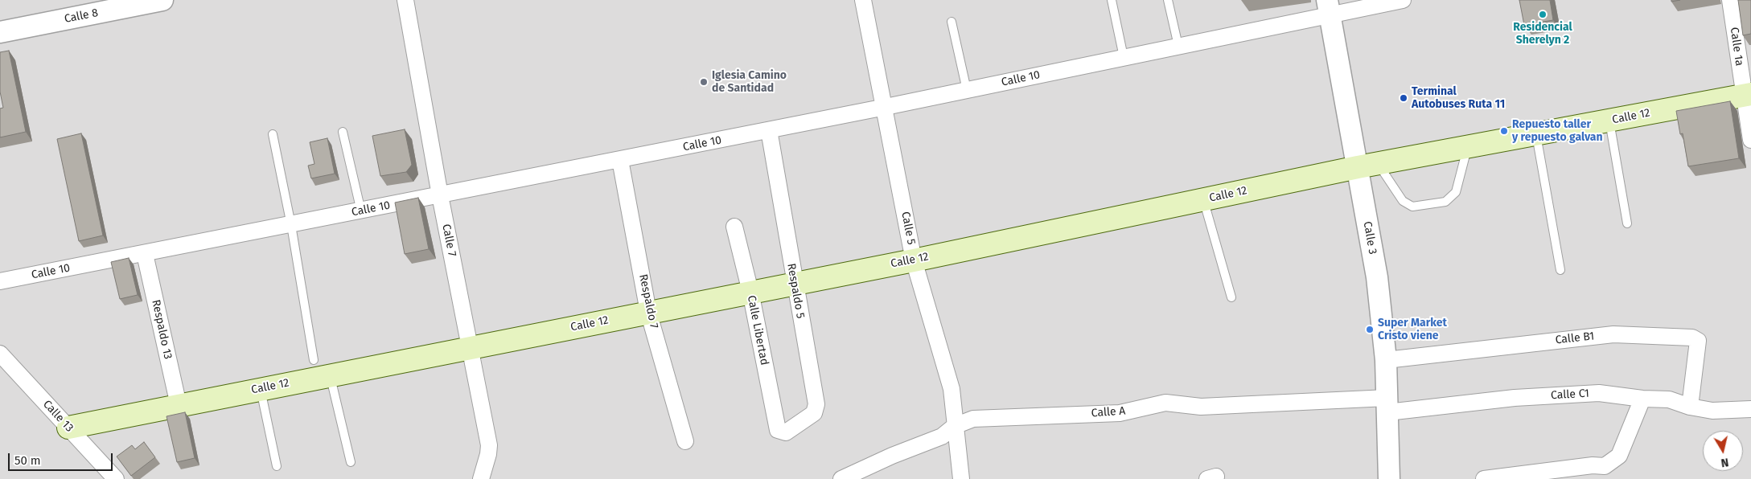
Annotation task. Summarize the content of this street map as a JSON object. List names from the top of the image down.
{
  "streets": {
    "main road": ["Calle 12"],
    "street": [
      "Calle 8",
      "Calle 1a",
      "Calle 10",
      "Calle 5",
      "Calle 3",
      "Calle 7",
      "Respaldo 5",
      "Respaldo 7",
      "Respaldo 13",
      "Calle Libertad",
      "Calle B1",
      "Calle C1",
      "Calle A",
      "Calle 13"
    ]
  },
  "crossings": [
    ["Calle 1a", "Calle 12"],
    ["Calle 10", "Calle 5"],
    ["Calle 10", "Calle 3"],
    ["Calle 10", "Calle 7"],
    ["Calle 10", "Respaldo 5"],
    ["Calle 10", "Respaldo 7"],
    ["Calle 10", "Respaldo 13"],
    ["Calle 12", "Calle 5"],
    ["Calle 12", "Calle 3"],
    ["Calle 12", "Calle 7"],
    ["Calle 12", "Respaldo 5"],
    ["Calle 12", "Respaldo 7"],
    ["Calle 12", "Respaldo 13"],
    ["Calle 12", "Calle Libertad"],
    ["Calle 12", "Calle 13"],
    ["Calle 5", "Calle A"],
    ["Calle 3", "Calle B1"],
    ["Calle 3", "Calle C1"],
    ["Calle 3", "Calle A"],
    ["Respaldo 5", "Calle Libertad"],
    ["Calle B1", "Calle C1"],
    ["Calle C1", "Calle A"]
  ],
  "places": [
    "Residencial Sherelyn 2",
    "Iglesia Camino de Santidad",
    "Terminal Autobuses Ruta 11",
    "Repuesto taller y repuesto galvan",
    "Super Market Cristo viene"
  ],
  "scale_bar": "50 m",
  "north": "bottom"
}
